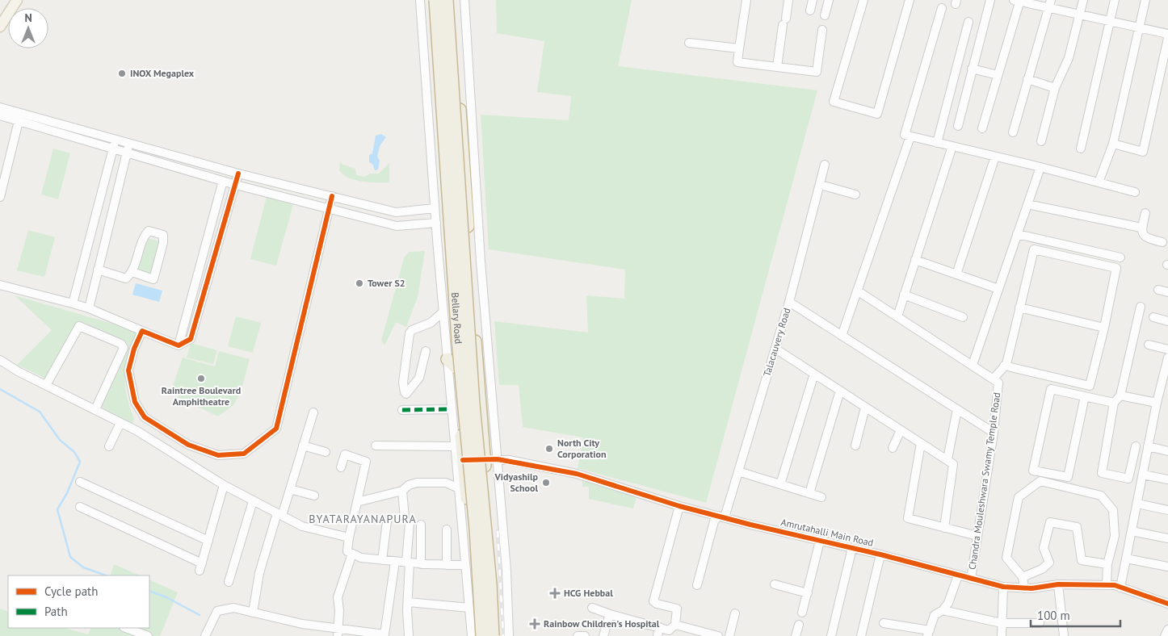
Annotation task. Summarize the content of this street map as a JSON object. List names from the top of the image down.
{
  "streets": {
    "highway": ["Bellary Road"],
    "street": ["Talacauvery Road", "Chandra Mouleshwara Swamy Temple Road", "Amrutahalli Main Road"]
  },
  "crossings": [
    ["Bellary Road", "Amrutahalli Main Road"],
    ["Talacauvery Road", "Amrutahalli Main Road"],
    ["Chandra Mouleshwara Swamy Temple Road", "Amrutahalli Main Road"]
  ],
  "districts": ["BYATARAYANAPURA"],
  "places": {
    "other": [
      "INOX Megaplex",
      "Tower S2",
      "Raintree Boulevard Amphitheatre",
      "North City Corporation",
      "Vidyashilp School"
    ],
    "health": ["HCG Hebbal", "Rainbow Children's Hospital"]
  },
  "legend": ["Cycle path", "Path"],
  "scale_bar": "100 m",
  "north": "top"
}
